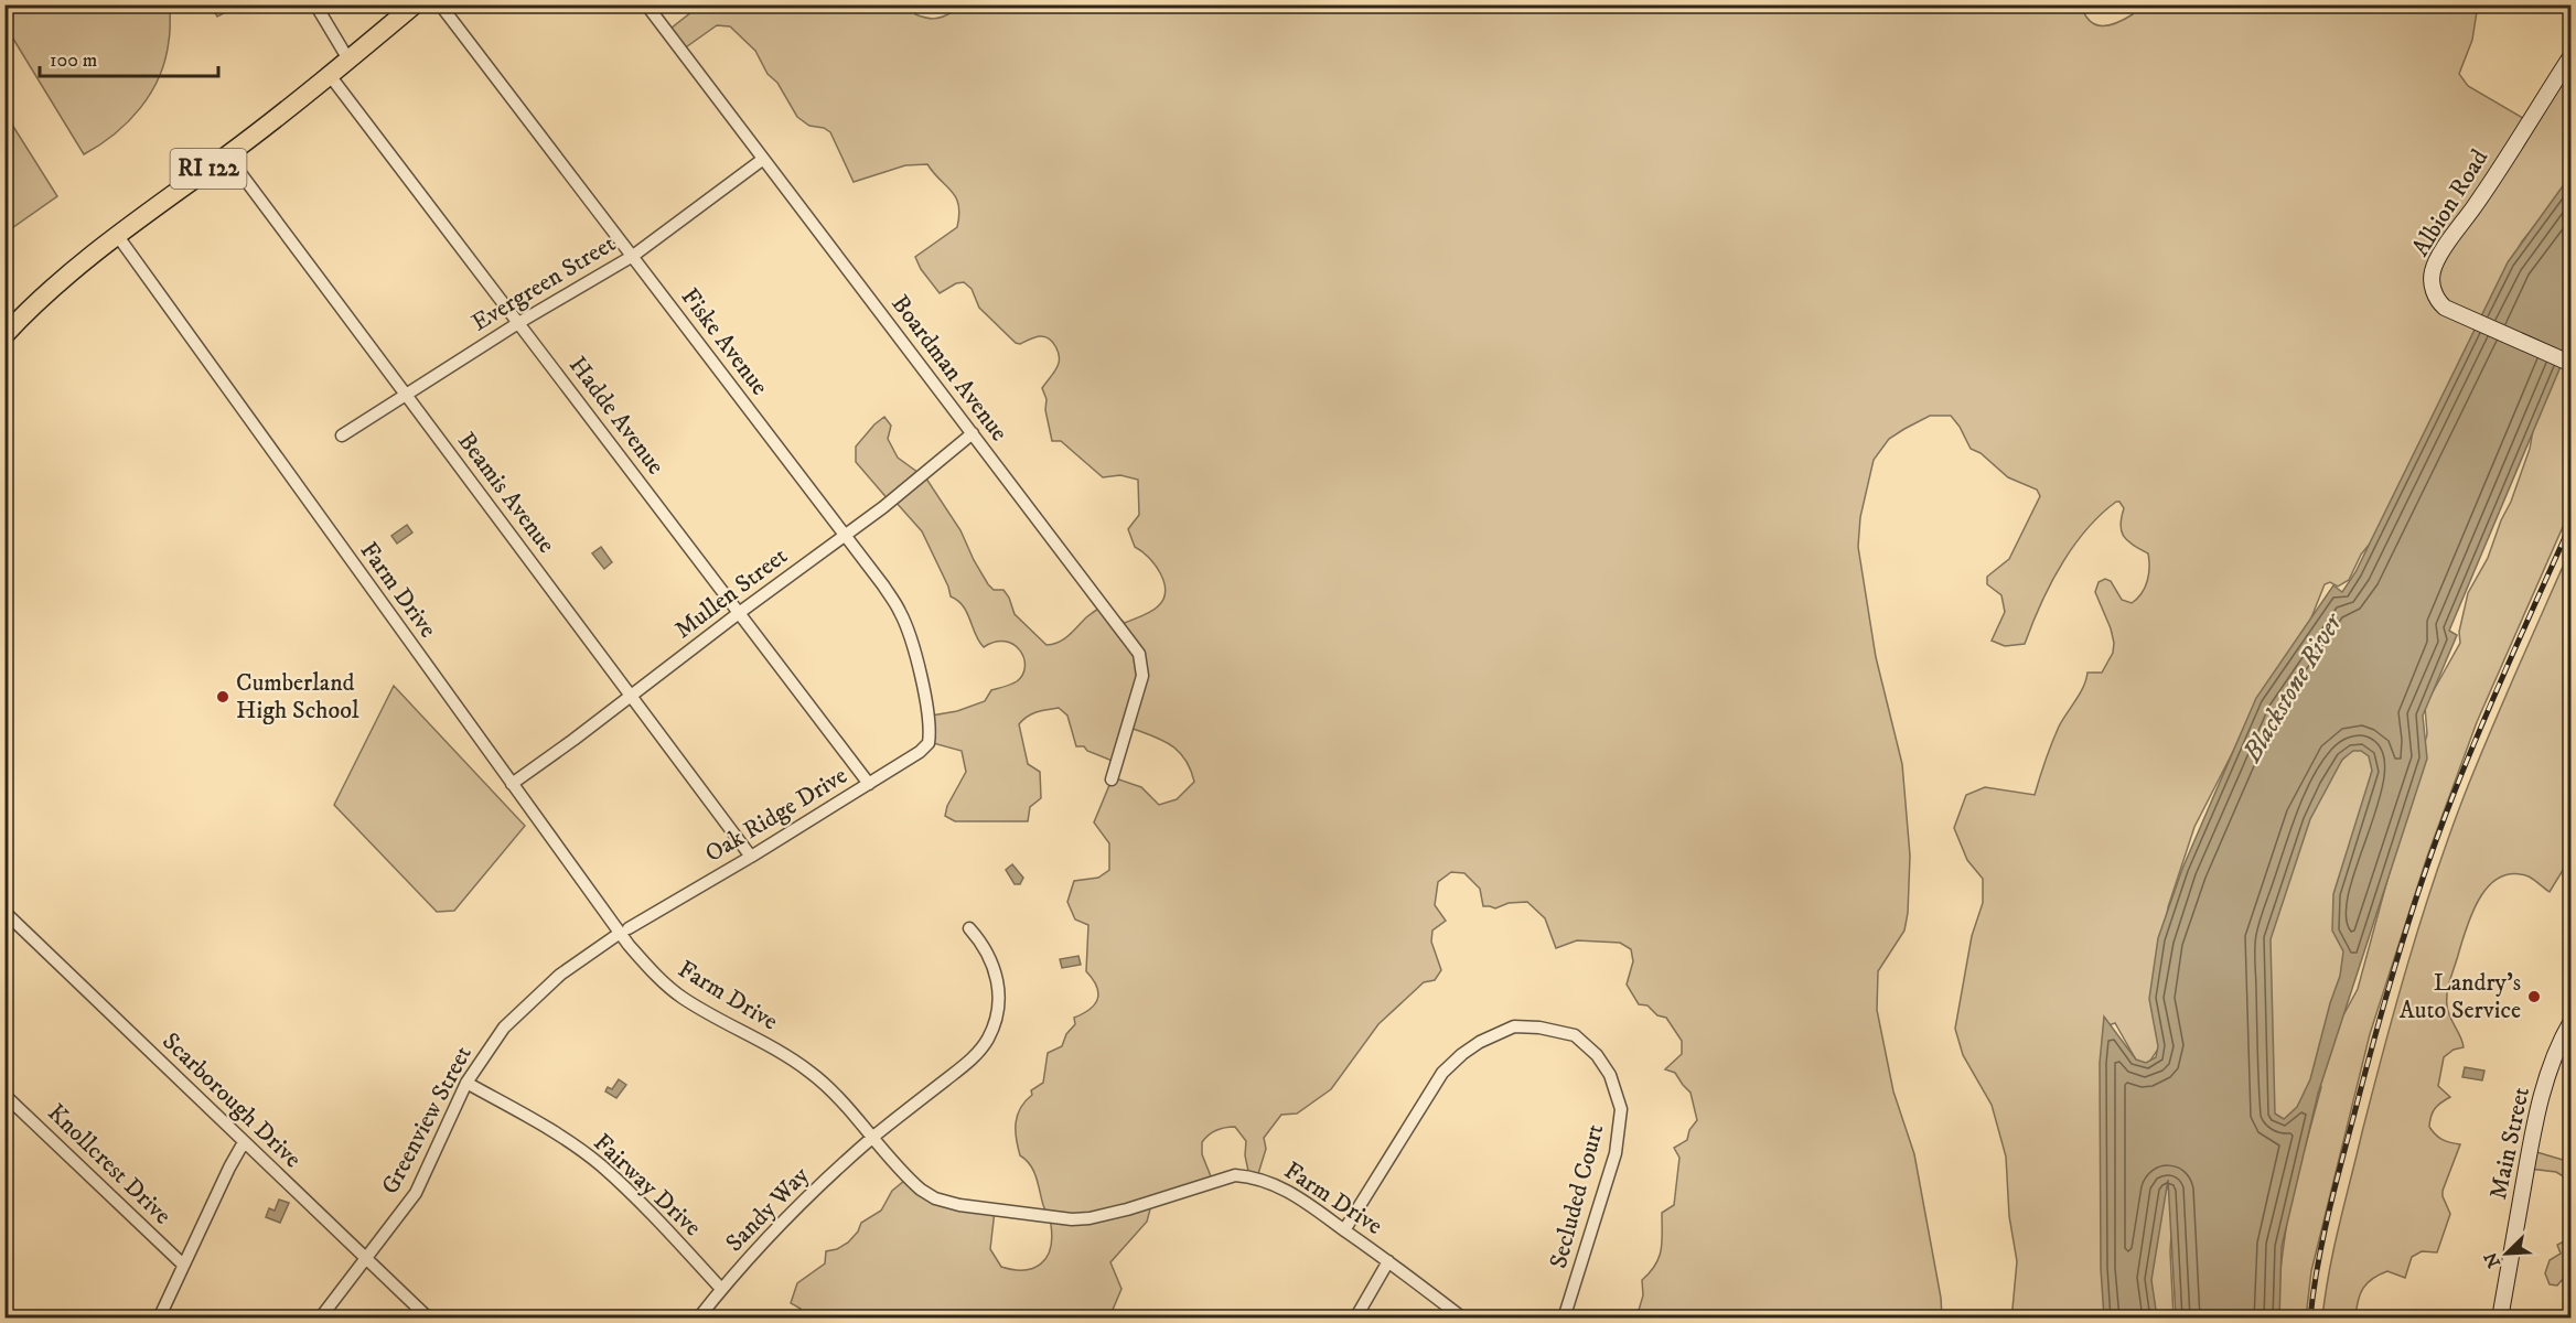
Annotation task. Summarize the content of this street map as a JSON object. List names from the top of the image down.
{
  "streets": {
    "main road": ["RI 122"],
    "street": [
      "Albion Road",
      "Evergreen Street",
      "Fiske Avenue",
      "Boardman Avenue",
      "Hadde Avenue",
      "Beamis Avenue",
      "Farm Drive",
      "Mullen Street",
      "Oak Ridge Drive",
      "Scarborough Drive",
      "Greenview Street",
      "Main Street",
      "Knollcrest Drive",
      "Fairway Drive",
      "Secluded Court",
      "Sandy Way"
    ]
  },
  "crossings": [
    ["RI 122", "Hadde Avenue"],
    ["RI 122", "Beamis Avenue"],
    ["RI 122", "Farm Drive"],
    ["Evergreen Street", "Fiske Avenue"],
    ["Evergreen Street", "Boardman Avenue"],
    ["Evergreen Street", "Hadde Avenue"],
    ["Evergreen Street", "Beamis Avenue"],
    ["Fiske Avenue", "Mullen Street"],
    ["Fiske Avenue", "Oak Ridge Drive"],
    ["Boardman Avenue", "Mullen Street"],
    ["Hadde Avenue", "Mullen Street"],
    ["Hadde Avenue", "Oak Ridge Drive"],
    ["Beamis Avenue", "Mullen Street"],
    ["Beamis Avenue", "Oak Ridge Drive"],
    ["Farm Drive", "Mullen Street"],
    ["Farm Drive", "Oak Ridge Drive"],
    ["Farm Drive", "Greenview Street"],
    ["Farm Drive", "Secluded Court"],
    ["Farm Drive", "Sandy Way"],
    ["Oak Ridge Drive", "Greenview Street"],
    ["Scarborough Drive", "Greenview Street"],
    ["Greenview Street", "Fairway Drive"],
    ["Fairway Drive", "Sandy Way"]
  ],
  "water": ["Blackstone River"],
  "places": ["Cumberland High School", "Landry's Auto Service"],
  "scale_bar": "100 m",
  "north": "bottom left"
}
